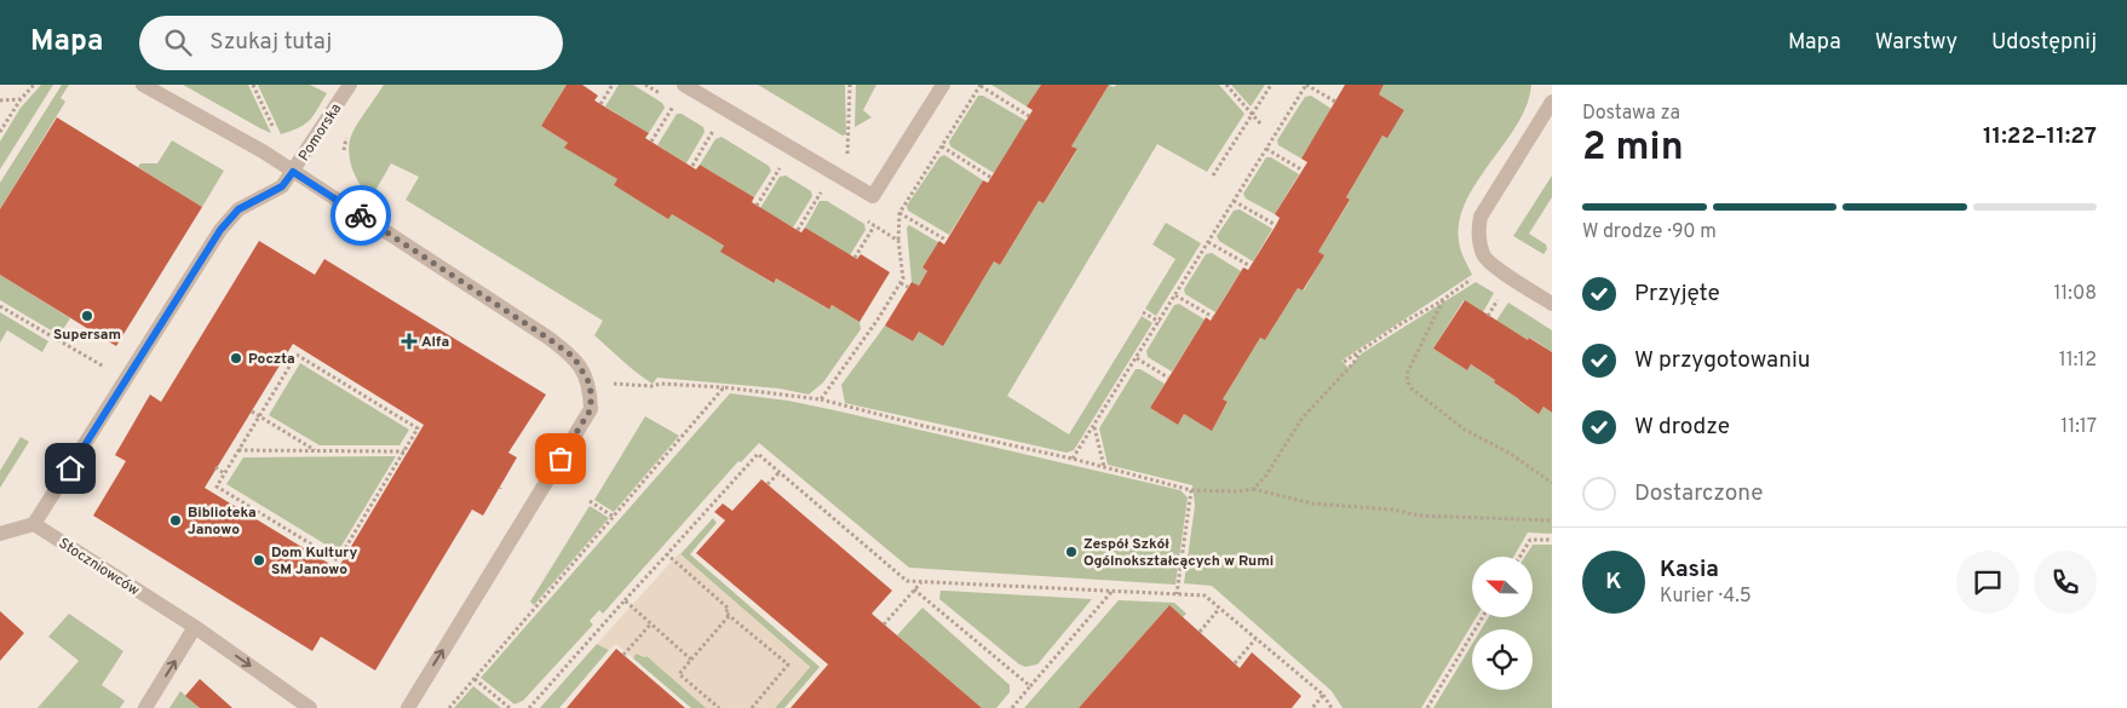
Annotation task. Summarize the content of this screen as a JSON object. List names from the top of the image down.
{
  "streets": {
    "street": ["Pomorska", "Stoczniowców"]
  },
  "crossings": [
    ["Pomorska", "Stoczniowców"]
  ],
  "one_way": ["Stoczniowców"],
  "places": {
    "other": [
      "Supersam",
      "Poczta",
      "Biblioteka Janowo",
      "Zespół Szkół Ogólnokształcących w Rumi",
      "Dom Kultury SM Janowo"
    ],
    "health": ["Alfa"]
  },
  "north": "left",
  "page": {
    "header": "Mapa",
    "search": "Szukaj tutaj",
    "nav": ["Mapa", "Warstwy", "Udostępnij"],
    "heading": ["2 min", "Dostawa za", "11:22–11:27"],
    "panel": ["Kasia", "Kurier · 4.5"],
    "bar": "W drodze · 90 m",
    "list": [
      ["Przyjęte", "11:08"],
      ["W przygotowaniu", "11:12"],
      ["W drodze", "11:17"],
      "Dostarczone"
    ],
    "round": "K"
  }
}
